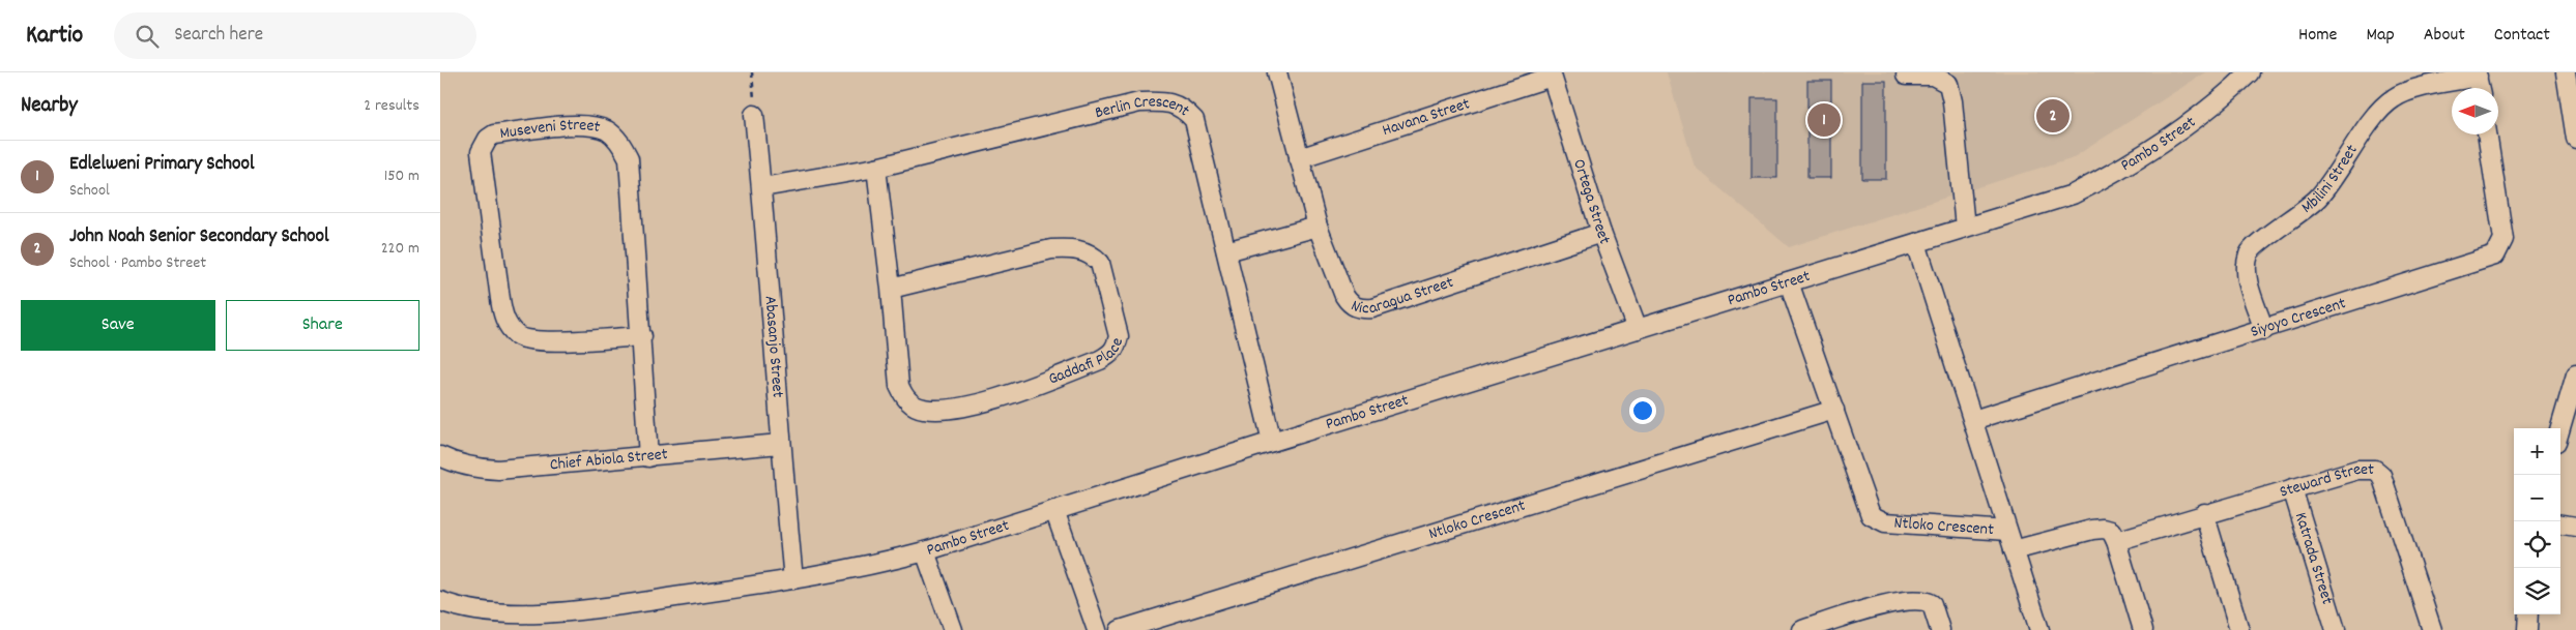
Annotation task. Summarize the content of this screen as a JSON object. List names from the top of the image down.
{
  "streets": {
    "street": [
      "Berlin Crescent",
      "Havana Street",
      "Museveni Street",
      "Pambo Street",
      "Mbilini Street",
      "Ortega Street",
      "Nicaragua Street",
      "Siyoyo Crescent",
      "Abasanjo Street",
      "Gaddafi Place",
      "Chief Abiola Street",
      "Steward Street",
      "Ntloko Crescent",
      "Katrada Street"
    ]
  },
  "crossings": [
    ["Berlin Crescent", "Pambo Street"],
    ["Berlin Crescent", "Abasanjo Street"],
    ["Berlin Crescent", "Gaddafi Place"],
    ["Havana Street", "Ortega Street"],
    ["Havana Street", "Nicaragua Street"],
    ["Museveni Street", "Chief Abiola Street"],
    ["Pambo Street", "Ortega Street"],
    ["Pambo Street", "Abasanjo Street"],
    ["Pambo Street", "Ntloko Crescent"],
    ["Mbilini Street", "Siyoyo Crescent"],
    ["Ortega Street", "Nicaragua Street"],
    ["Abasanjo Street", "Chief Abiola Street"],
    ["Steward Street", "Katrada Street"]
  ],
  "north": "left",
  "page": {
    "header": "Kartio",
    "search": "Search here",
    "nav": [
      "Home",
      "Map",
      "About",
      "Contact"
    ],
    "heading": ["Nearby", "2 results"],
    "pins": ["2", "1"],
    "list": [
      {
        "mark": "1",
        "name": "Edlelweni Primary School",
        "note": "School",
        "value": "150 m"
      },
      {
        "mark": "2",
        "name": "John Noah Senior Secondary School",
        "note": "School · Pambo Street",
        "value": "220 m"
      }
    ],
    "buttons": ["Save", "Share"],
    "map_buttons": ["+", "−"]
  }
}
